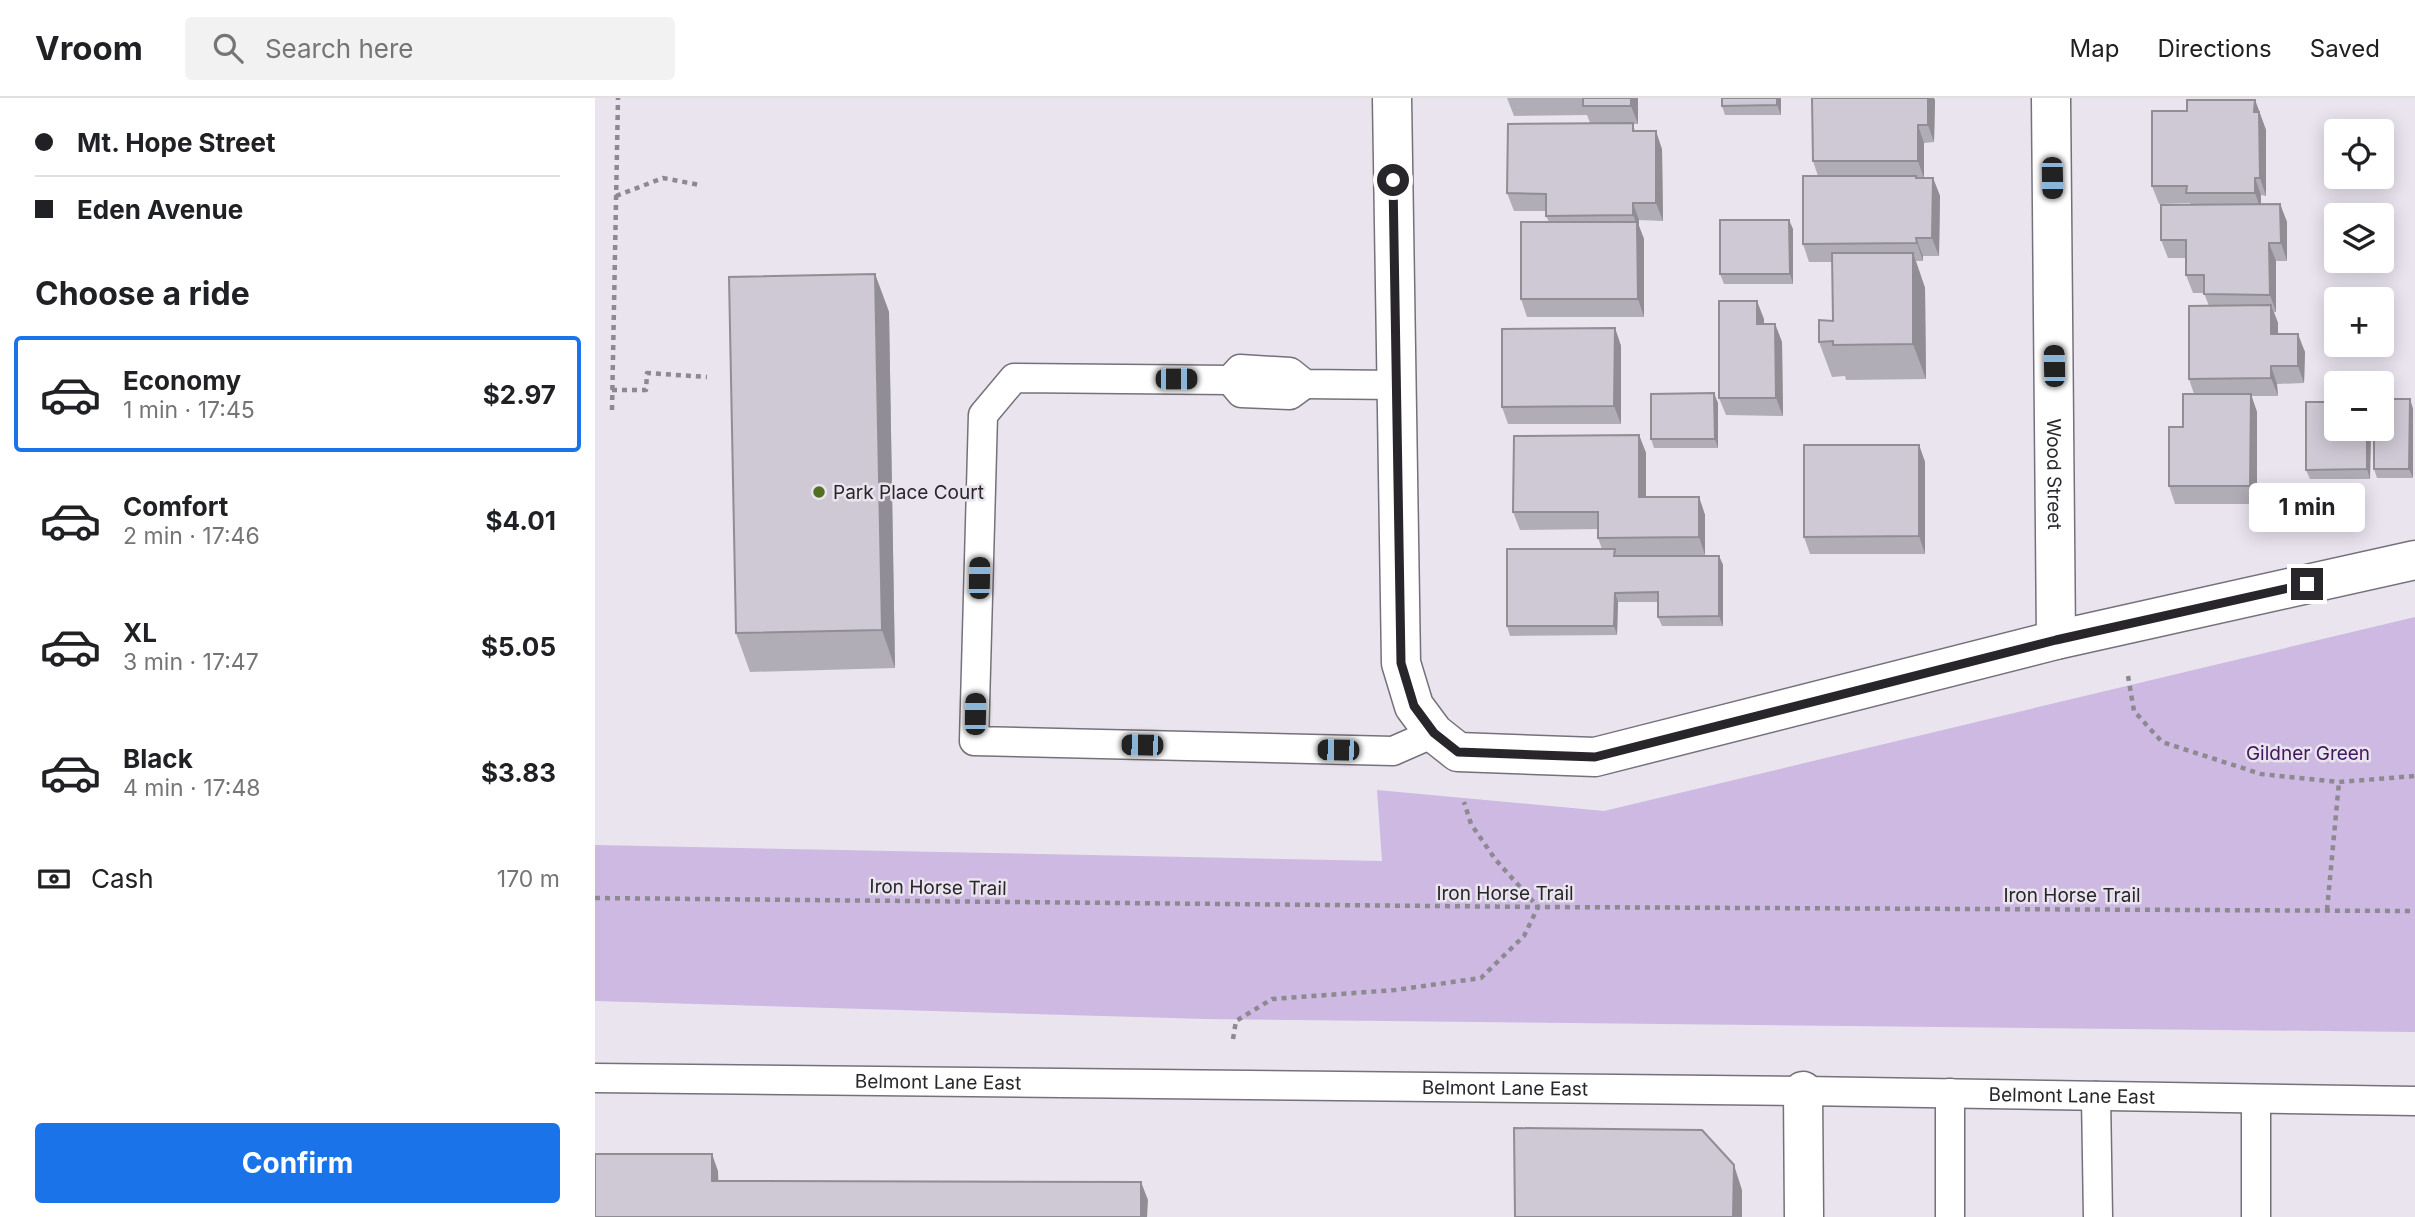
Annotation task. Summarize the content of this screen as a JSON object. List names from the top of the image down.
{
  "streets": {
    "street": ["Wood Street"],
    "lane": ["Belmont Lane East"],
    "path": ["Iron Horse Trail"]
  },
  "parks": ["Gildner Green"],
  "places": ["Park Place Court"],
  "page": {
    "header": "Vroom",
    "search": "Search here",
    "nav": ["Map", "Directions", "Saved"],
    "banner": ["Mt. Hope Street", "Eden Avenue"],
    "map_buttons": ["+", "−"],
    "heading": "Choose a ride",
    "list": [
      {
        "name": "Economy",
        "note": "1 min · 17:45",
        "value": "$2.97"
      },
      {
        "name": "Comfort",
        "note": "2 min · 17:46",
        "value": "$4.01"
      },
      {
        "name": "XL",
        "note": "3 min · 17:47",
        "value": "$5.05"
      },
      {
        "name": "Black",
        "note": "4 min · 17:48",
        "value": "$3.83"
      }
    ],
    "bubble": "1 min",
    "pay": ["Cash", "170 m"],
    "buttons": "Confirm"
  }
}
